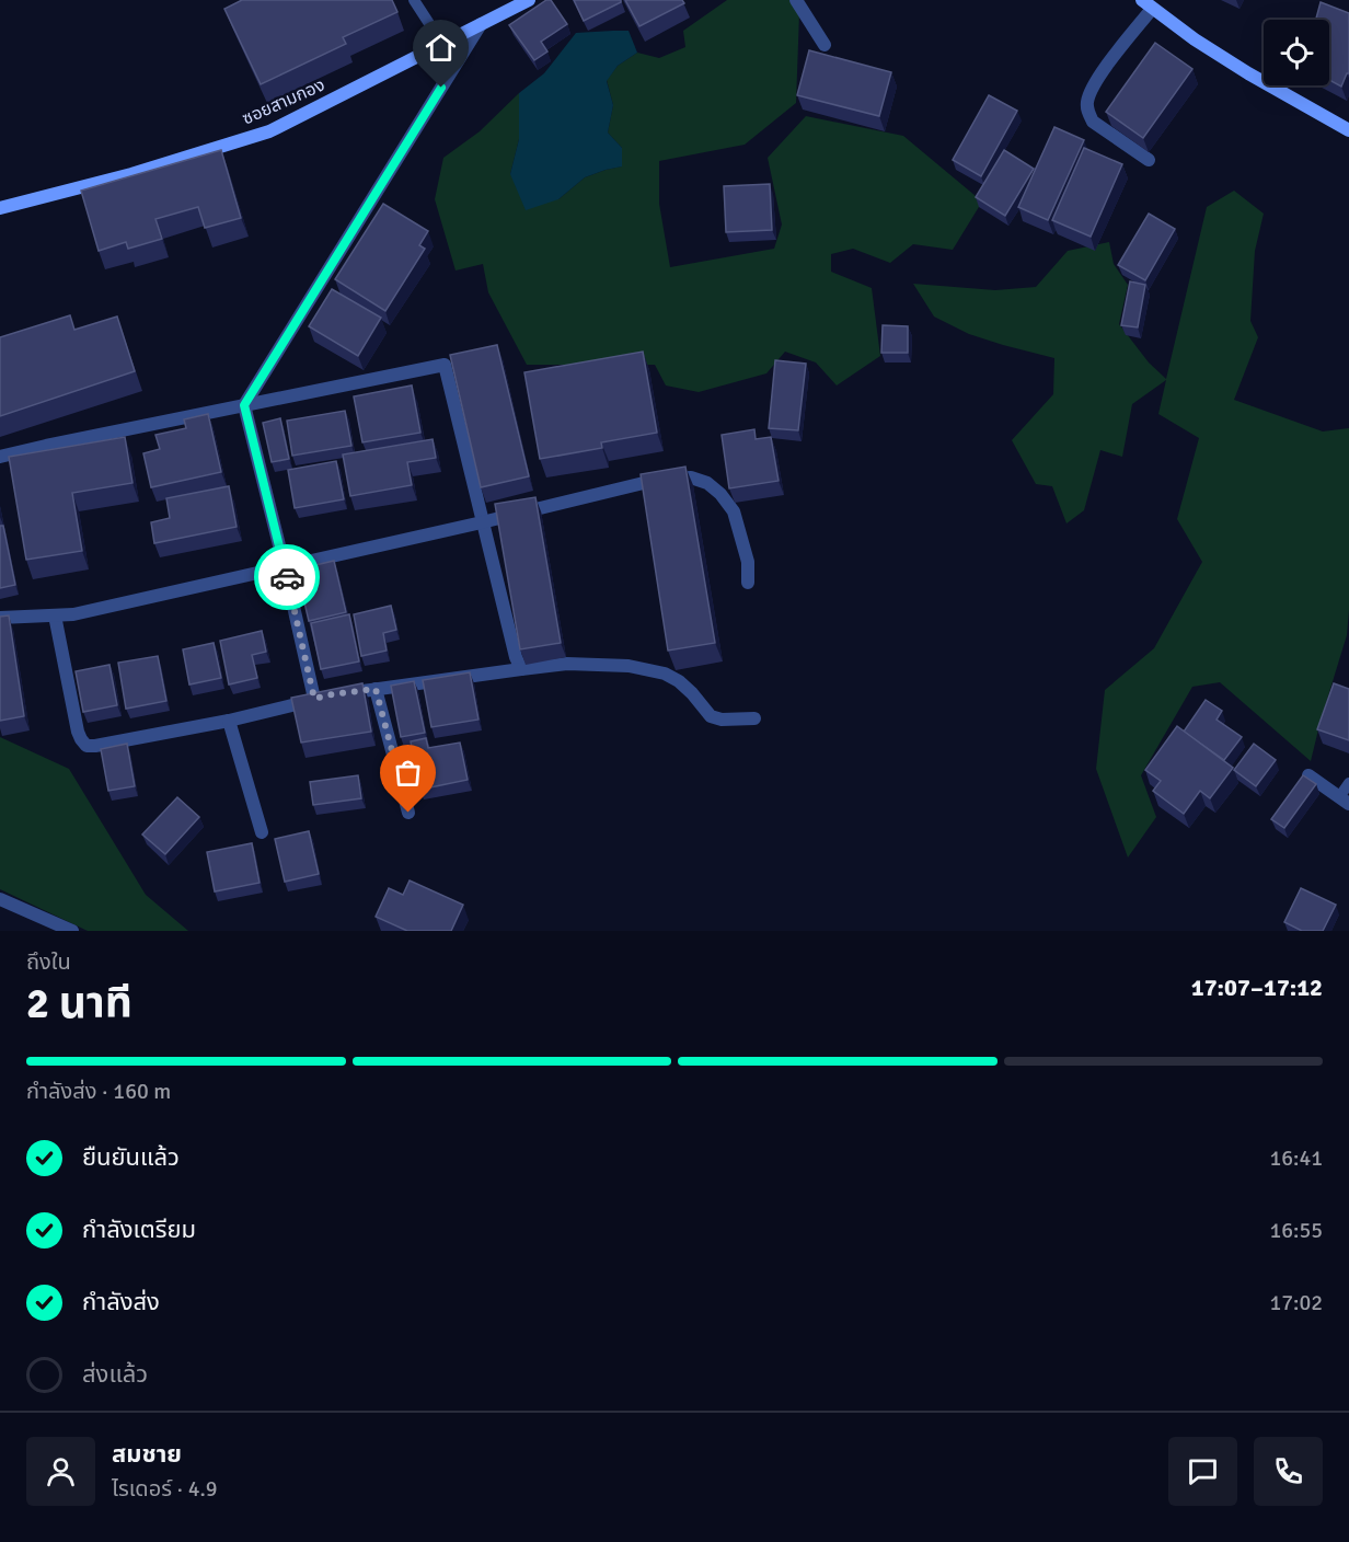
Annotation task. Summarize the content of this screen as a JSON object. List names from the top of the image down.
{
  "streets": {
    "street": ["ซอยสามกอง"]
  },
  "page": {
    "heading": ["2 นาที", "ถึงใน", "17:07–17:12"],
    "panel": ["สมชาย", "ไรเดอร์ · 4.9"],
    "bar": "กำลังส่ง · 160 m",
    "list": [
      ["ยืนยันแล้ว", "16:41"],
      ["กำลังเตรียม", "16:55"],
      ["กำลังส่ง", "17:02"],
      "ส่งแล้ว"
    ]
  }
}
